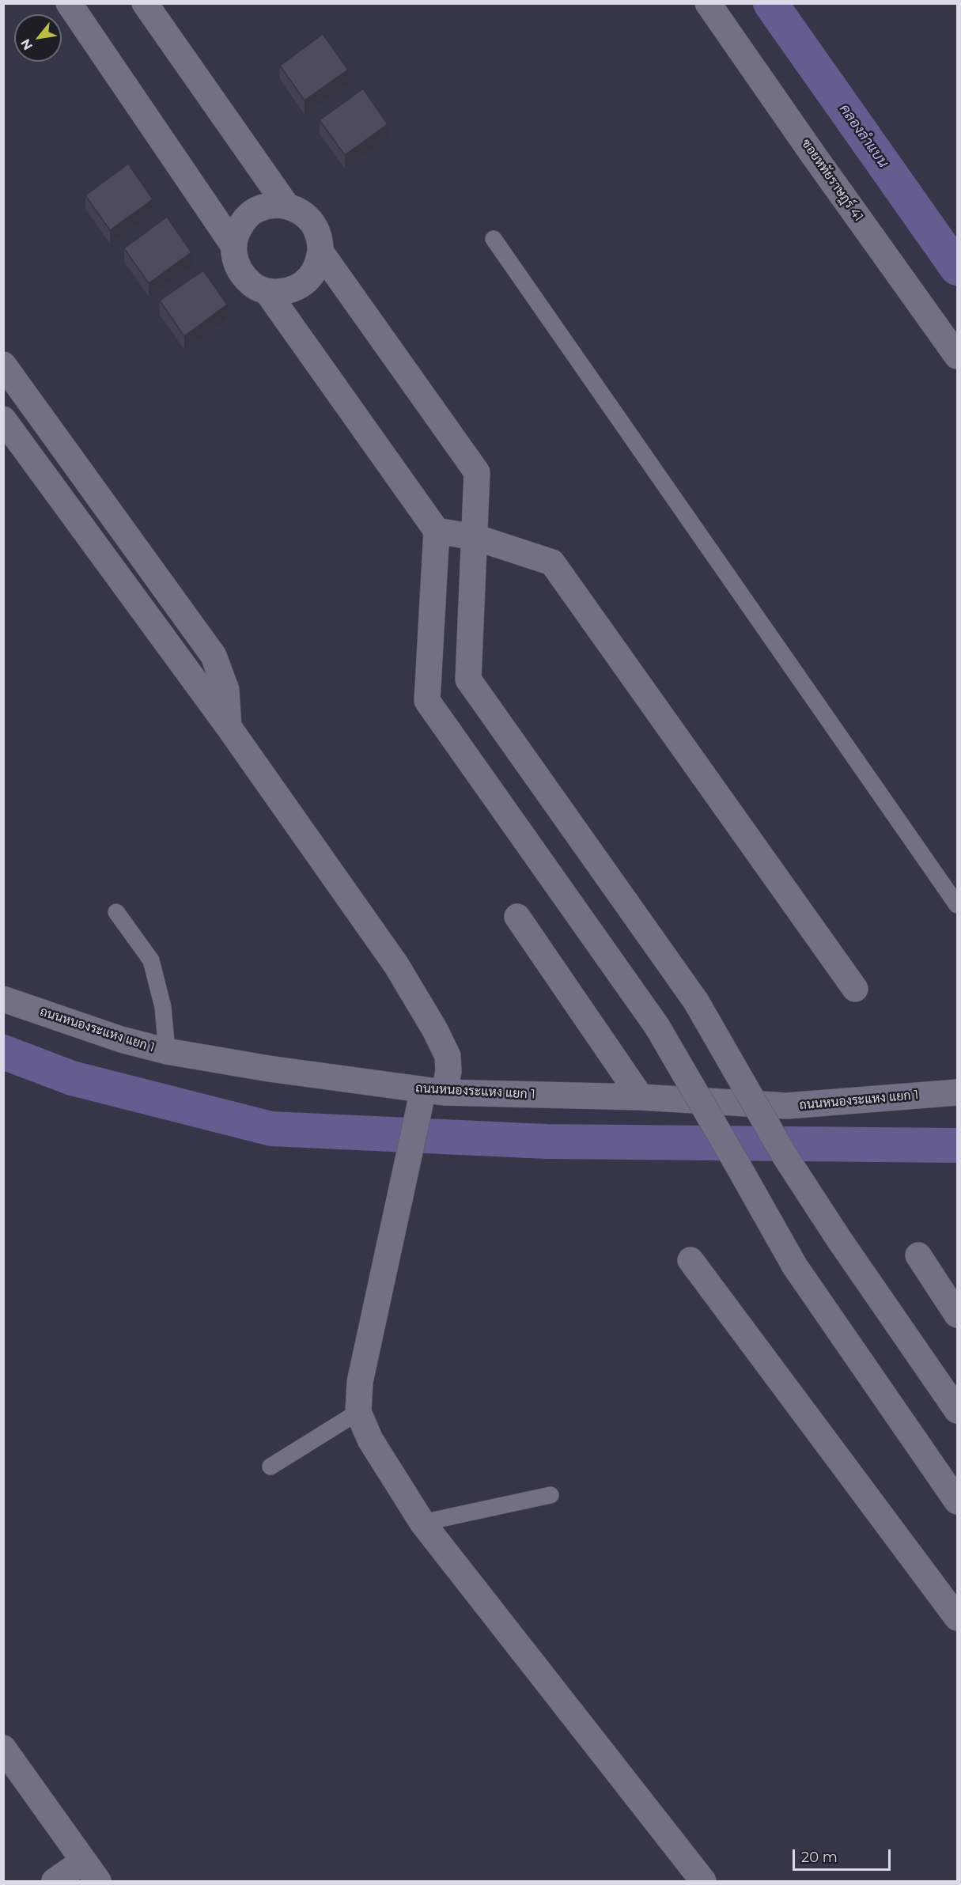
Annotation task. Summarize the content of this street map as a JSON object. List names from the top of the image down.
{
  "streets": {
    "street": ["ซอยหทัยราษฎร์ 41", "ถนนหนองระแหง แยก 1"]
  },
  "water": ["คลองลำแบน"],
  "scale_bar": "20 m",
  "north": "bottom left"
}
